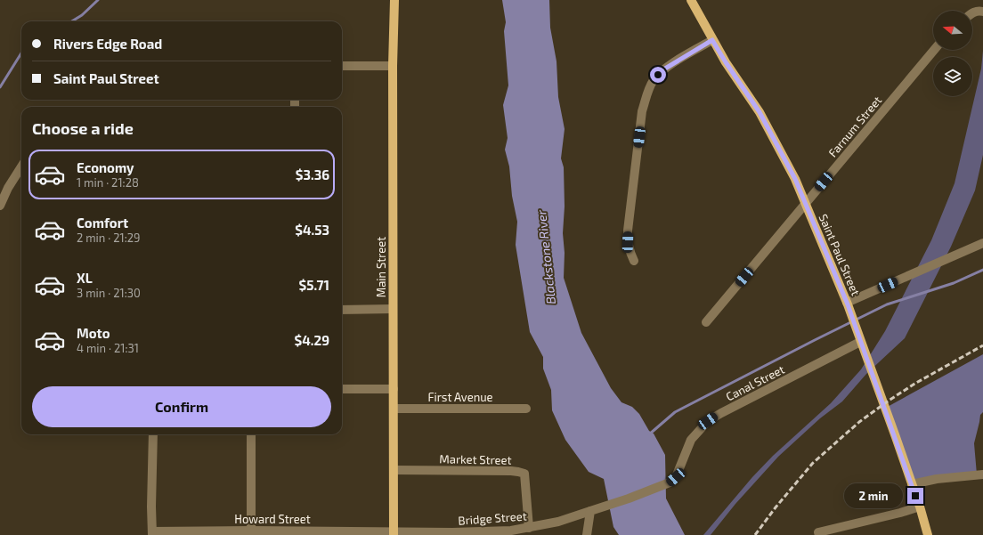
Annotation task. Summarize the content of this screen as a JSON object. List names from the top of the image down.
{
  "streets": {
    "main road": ["Saint Paul Street", "Main Street"],
    "street": [
      "Farnum Street",
      "Canal Street",
      "First Avenue",
      "Market Street",
      "Bridge Street",
      "Howard Street"
    ]
  },
  "crossings": [
    ["Farnum Street", "Saint Paul Street"],
    ["Saint Paul Street", "Canal Street"],
    ["Main Street", "First Avenue"],
    ["Main Street", "Market Street"],
    ["Main Street", "Bridge Street"],
    ["Main Street", "Howard Street"],
    ["Canal Street", "Bridge Street"],
    ["Market Street", "Bridge Street"],
    ["Bridge Street", "Howard Street"]
  ],
  "water": ["Blackstone River"],
  "north": "left",
  "page": {
    "banner": ["Rivers Edge Road", "Saint Paul Street"],
    "heading": "Choose a ride",
    "list": [
      {
        "name": "Economy",
        "note": "1 min · 21:28",
        "value": "$3.36"
      },
      {
        "name": "Comfort",
        "note": "2 min · 21:29",
        "value": "$4.53"
      },
      {
        "name": "XL",
        "note": "3 min · 21:30",
        "value": "$5.71"
      },
      {
        "name": "Moto",
        "note": "4 min · 21:31",
        "value": "$4.29"
      }
    ],
    "buttons": "Confirm",
    "bubble": "2 min"
  }
}
